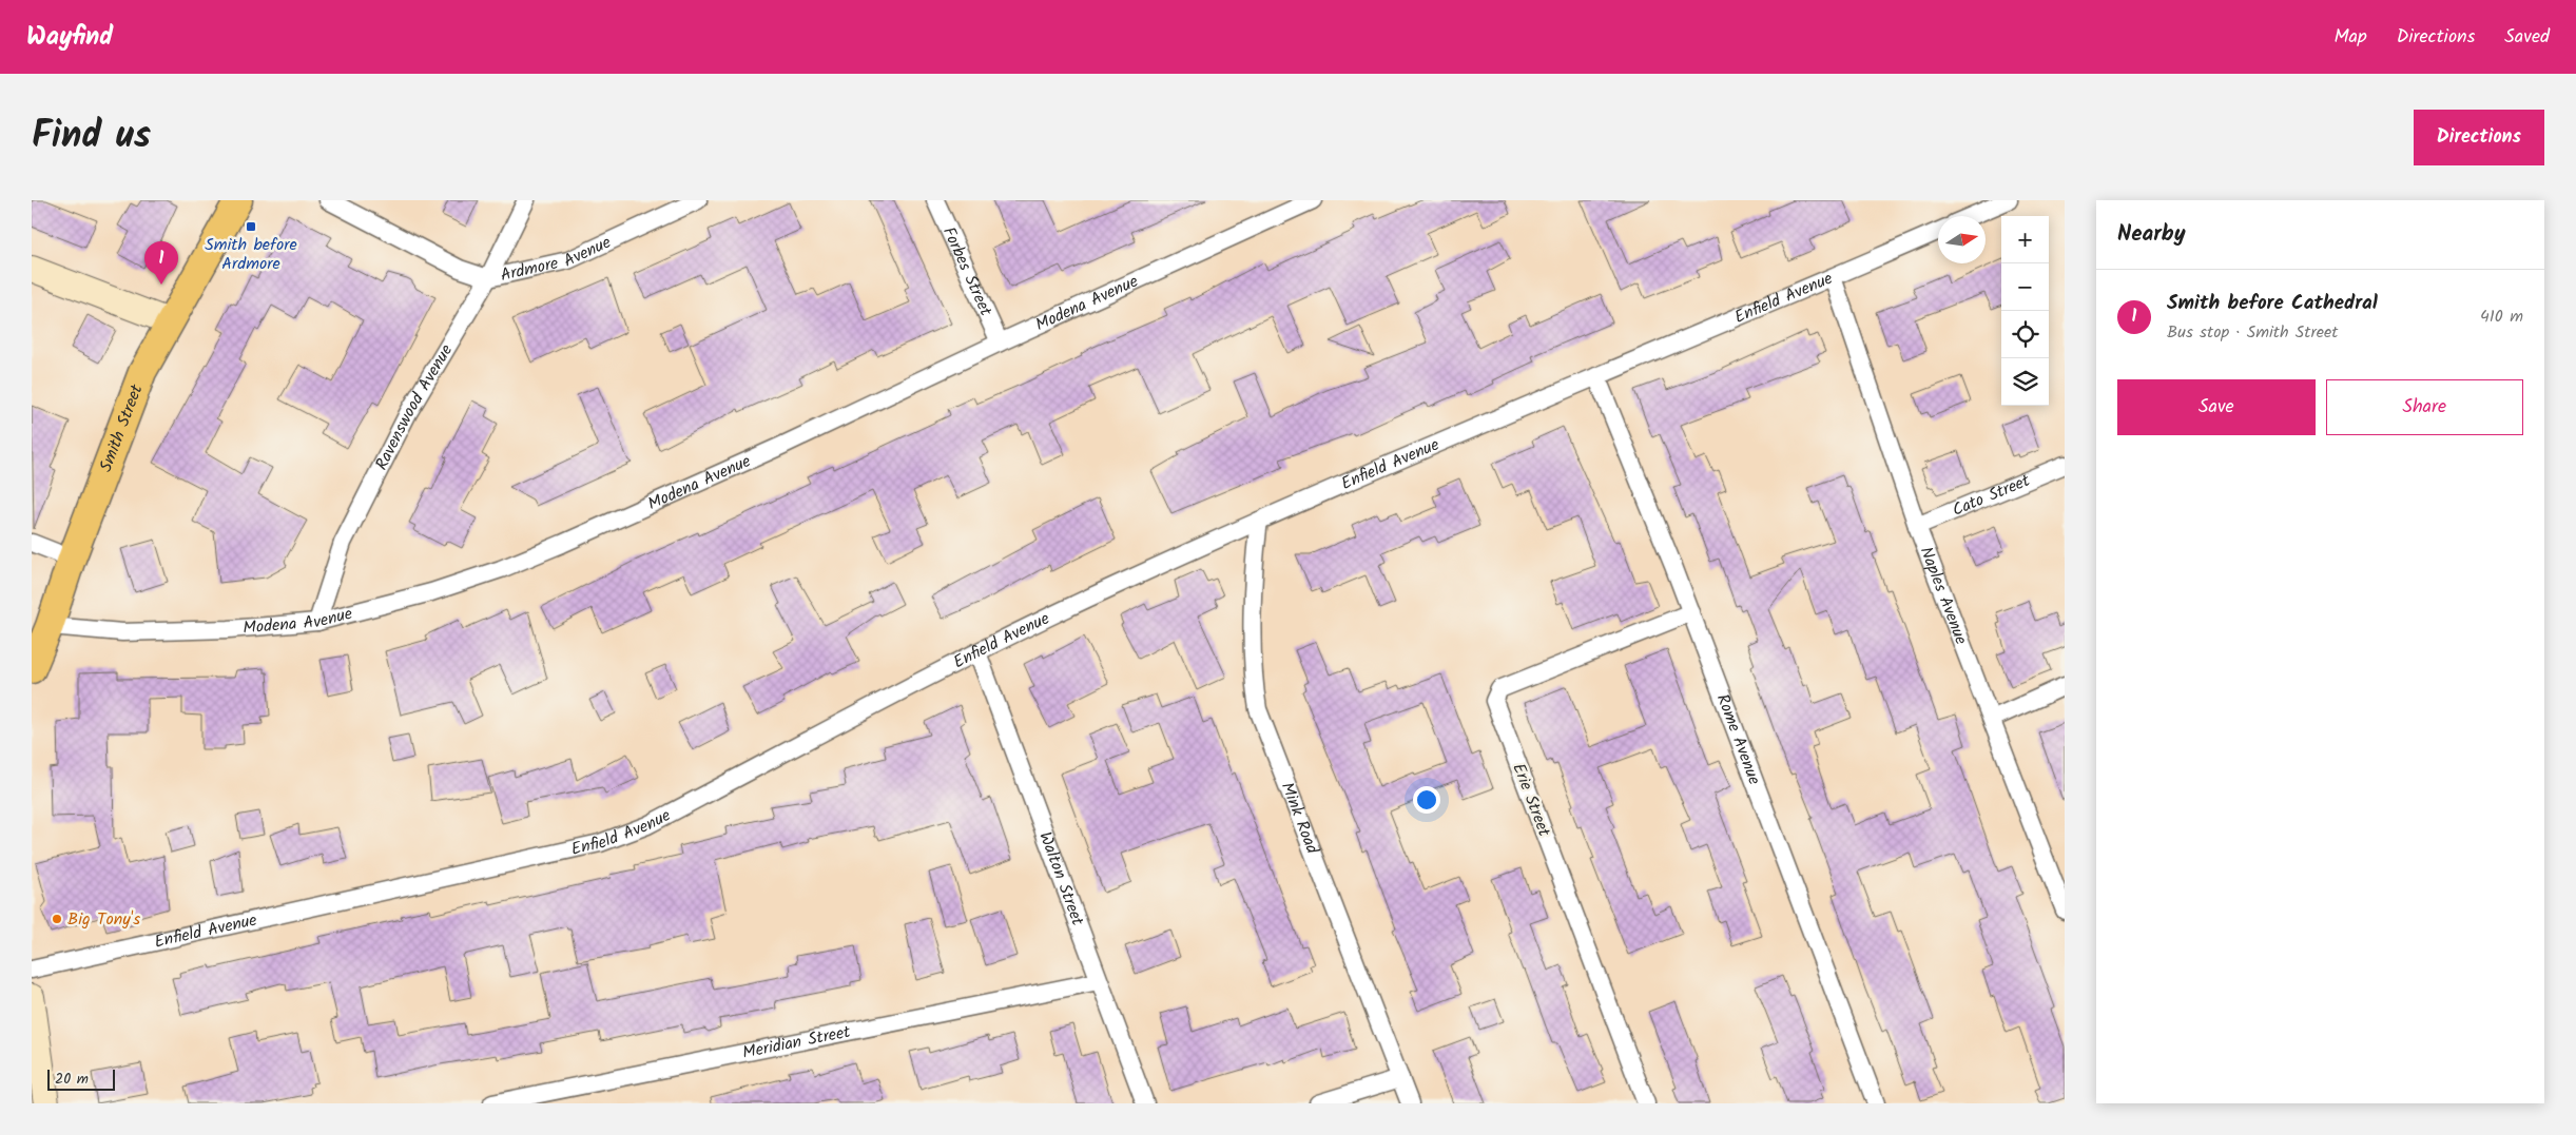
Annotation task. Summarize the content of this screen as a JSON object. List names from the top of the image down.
{
  "streets": {
    "main road": ["Smith Street"],
    "street": [
      "Ardmore Avenue",
      "Forbes Street",
      "Enfield Avenue",
      "Modena Avenue",
      "Ravenswood Avenue",
      "Cato Street",
      "Naples Avenue",
      "Rome Avenue",
      "Erie Street",
      "Mink Road",
      "Walton Street",
      "Meridian Street"
    ]
  },
  "crossings": [
    ["Ardmore Avenue", "Ravenswood Avenue"],
    ["Forbes Street", "Modena Avenue"],
    ["Enfield Avenue", "Naples Avenue"],
    ["Enfield Avenue", "Rome Avenue"],
    ["Enfield Avenue", "Mink Road"],
    ["Enfield Avenue", "Walton Street"],
    ["Modena Avenue", "Ravenswood Avenue"],
    ["Modena Avenue", "Smith Street"],
    ["Cato Street", "Naples Avenue"],
    ["Rome Avenue", "Erie Street"],
    ["Walton Street", "Meridian Street"]
  ],
  "places": {
    "transit": ["Smith before Ardmore"],
    "other": ["Big Tony's"]
  },
  "scale_bar": "20 m",
  "north": "right",
  "page": {
    "header": "Wayfind",
    "nav": ["Map", "Directions", "Saved"],
    "title": "Find us",
    "buttons": [
      "Directions",
      ["Save", "Share"]
    ],
    "heading": "Nearby",
    "map_buttons": ["+", "−"],
    "pins": "1",
    "list": [
      {
        "mark": "1",
        "name": "Smith before Cathedral",
        "note": "Bus stop · Smith Street",
        "value": "410 m"
      }
    ],
    "scale": "20 m"
  }
}
